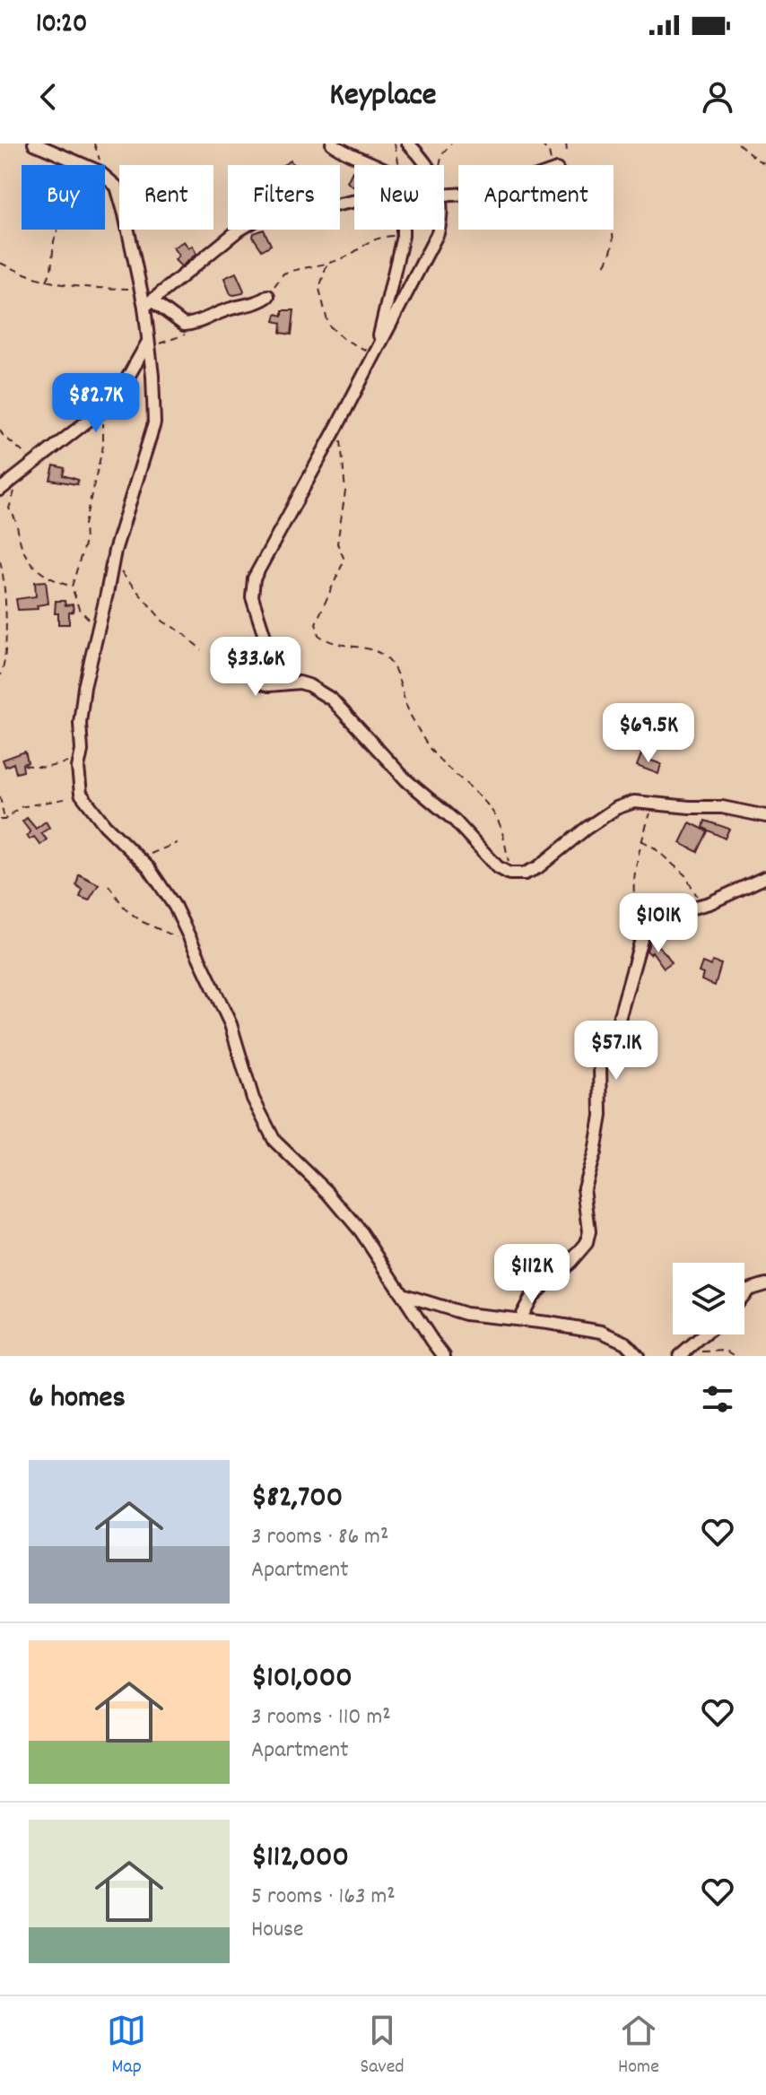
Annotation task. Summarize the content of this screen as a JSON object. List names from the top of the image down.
{
  "page": {
    "status": "10:20",
    "header": "Keyplace",
    "chip": [
      "Buy",
      "Rent",
      "Filters",
      "New",
      "Apartment"
    ],
    "price": [
      "$82.7K",
      "$33.6K",
      "$69.5K",
      "$101K",
      "$57.1K",
      "$112K"
    ],
    "heading": "6 homes",
    "list": [
      {
        "name": "$82,700",
        "note": "3 rooms · 86 m² · Apartment"
      },
      {
        "name": "$101,000",
        "note": "3 rooms · 110 m² · Apartment"
      },
      {
        "name": "$112,000",
        "note": "5 rooms · 163 m² · House"
      }
    ],
    "tabs": ["Map", "Saved", "Home"]
  }
}
